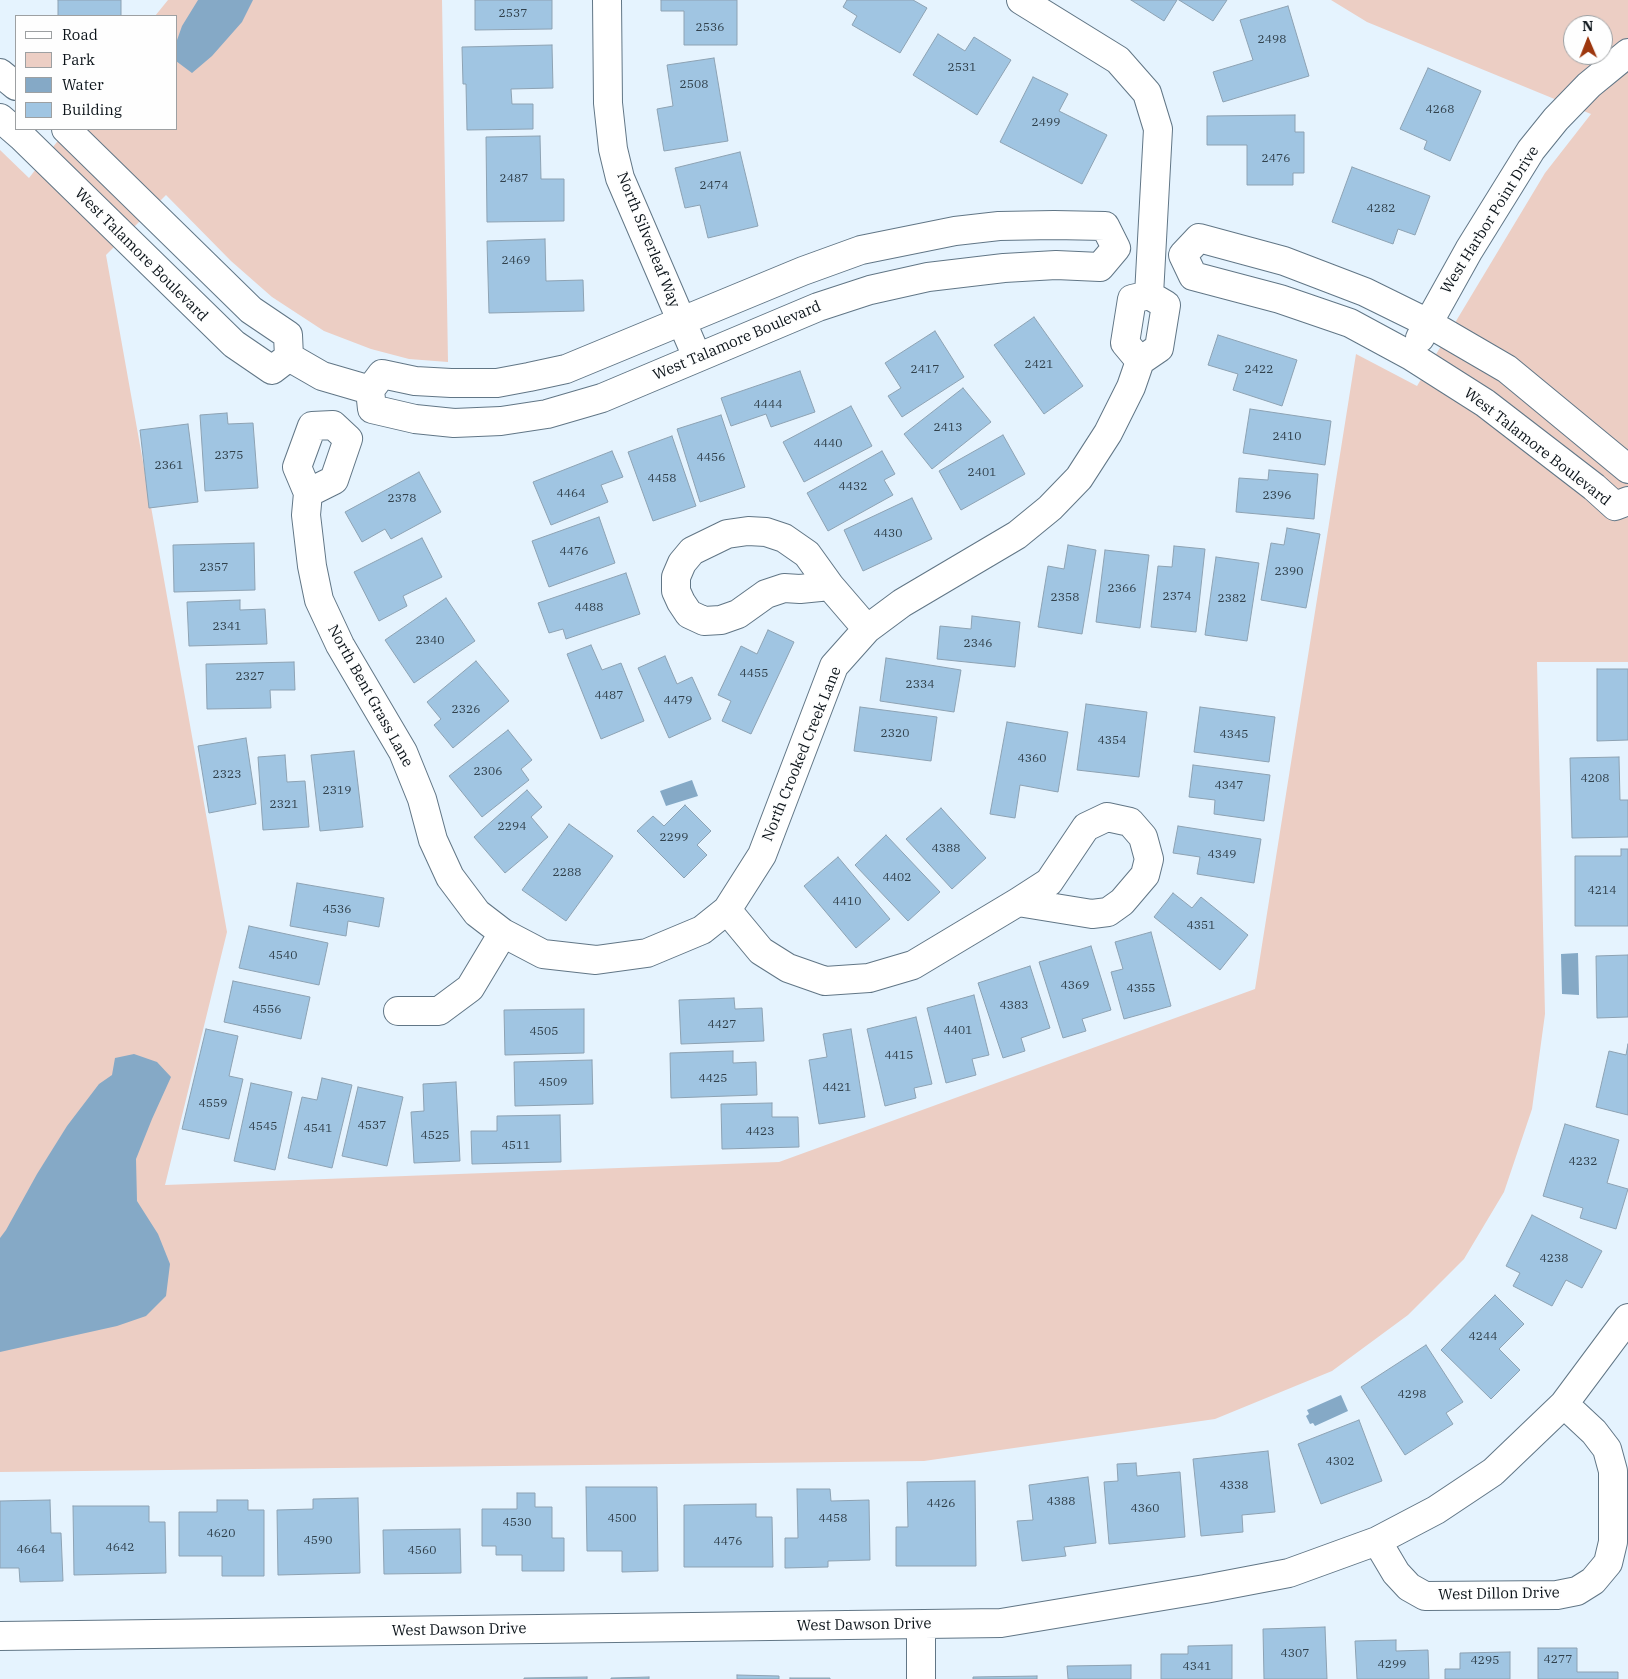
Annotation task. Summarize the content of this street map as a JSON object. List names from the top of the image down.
{
  "streets": {
    "street": [
      "West Harbor Point Drive",
      "North Silverleaf Way",
      "West Talamore Boulevard",
      "North Bent Grass Lane",
      "North Crooked Creek Lane",
      "West Dillon Drive",
      "West Dawson Drive"
    ]
  },
  "crossings": [
    ["West Harbor Point Drive", "West Talamore Boulevard"],
    ["North Silverleaf Way", "West Talamore Boulevard"],
    ["North Bent Grass Lane", "North Crooked Creek Lane"],
    ["West Dillon Drive", "West Dawson Drive"]
  ],
  "house_numbers": [
    "2537",
    "2536",
    "2498",
    "2531",
    "2508",
    "4268",
    "2499",
    "2476",
    "2487",
    "2474",
    "4282",
    "2469",
    "2421",
    "2417",
    "2422",
    "4444",
    "2413",
    "2410",
    "4440",
    "2375",
    "4456",
    "2361",
    "2401",
    "4458",
    "4432",
    "4464",
    "2396",
    "2378",
    "4430",
    "4476",
    "2357",
    "2390",
    "2366",
    "2374",
    "2358",
    "2382",
    "4488",
    "2341",
    "2340",
    "2346",
    "4455",
    "2327",
    "2334",
    "4487",
    "4479",
    "2326",
    "2320",
    "4345",
    "4354",
    "4360",
    "2306",
    "2323",
    "4208",
    "4347",
    "2319",
    "2321",
    "2294",
    "2299",
    "4388",
    "4349",
    "2288",
    "4402",
    "4214",
    "4410",
    "4536",
    "4351",
    "4540",
    "4369",
    "4355",
    "4383",
    "4556",
    "4427",
    "4401",
    "4505",
    "4415",
    "4425",
    "4509",
    "4421",
    "4559",
    "4537",
    "4545",
    "4541",
    "4423",
    "4525",
    "4511",
    "4232",
    "4238",
    "4244",
    "4298",
    "4302",
    "4338",
    "4388",
    "4426",
    "4360",
    "4500",
    "4458",
    "4530",
    "4620",
    "4590",
    "4476",
    "4642",
    "4664",
    "4560",
    "4307",
    "4277",
    "4295",
    "4299",
    "4341"
  ],
  "legend": [
    "Road",
    "Park",
    "Water",
    "Building"
  ],
  "north": "top"
}
